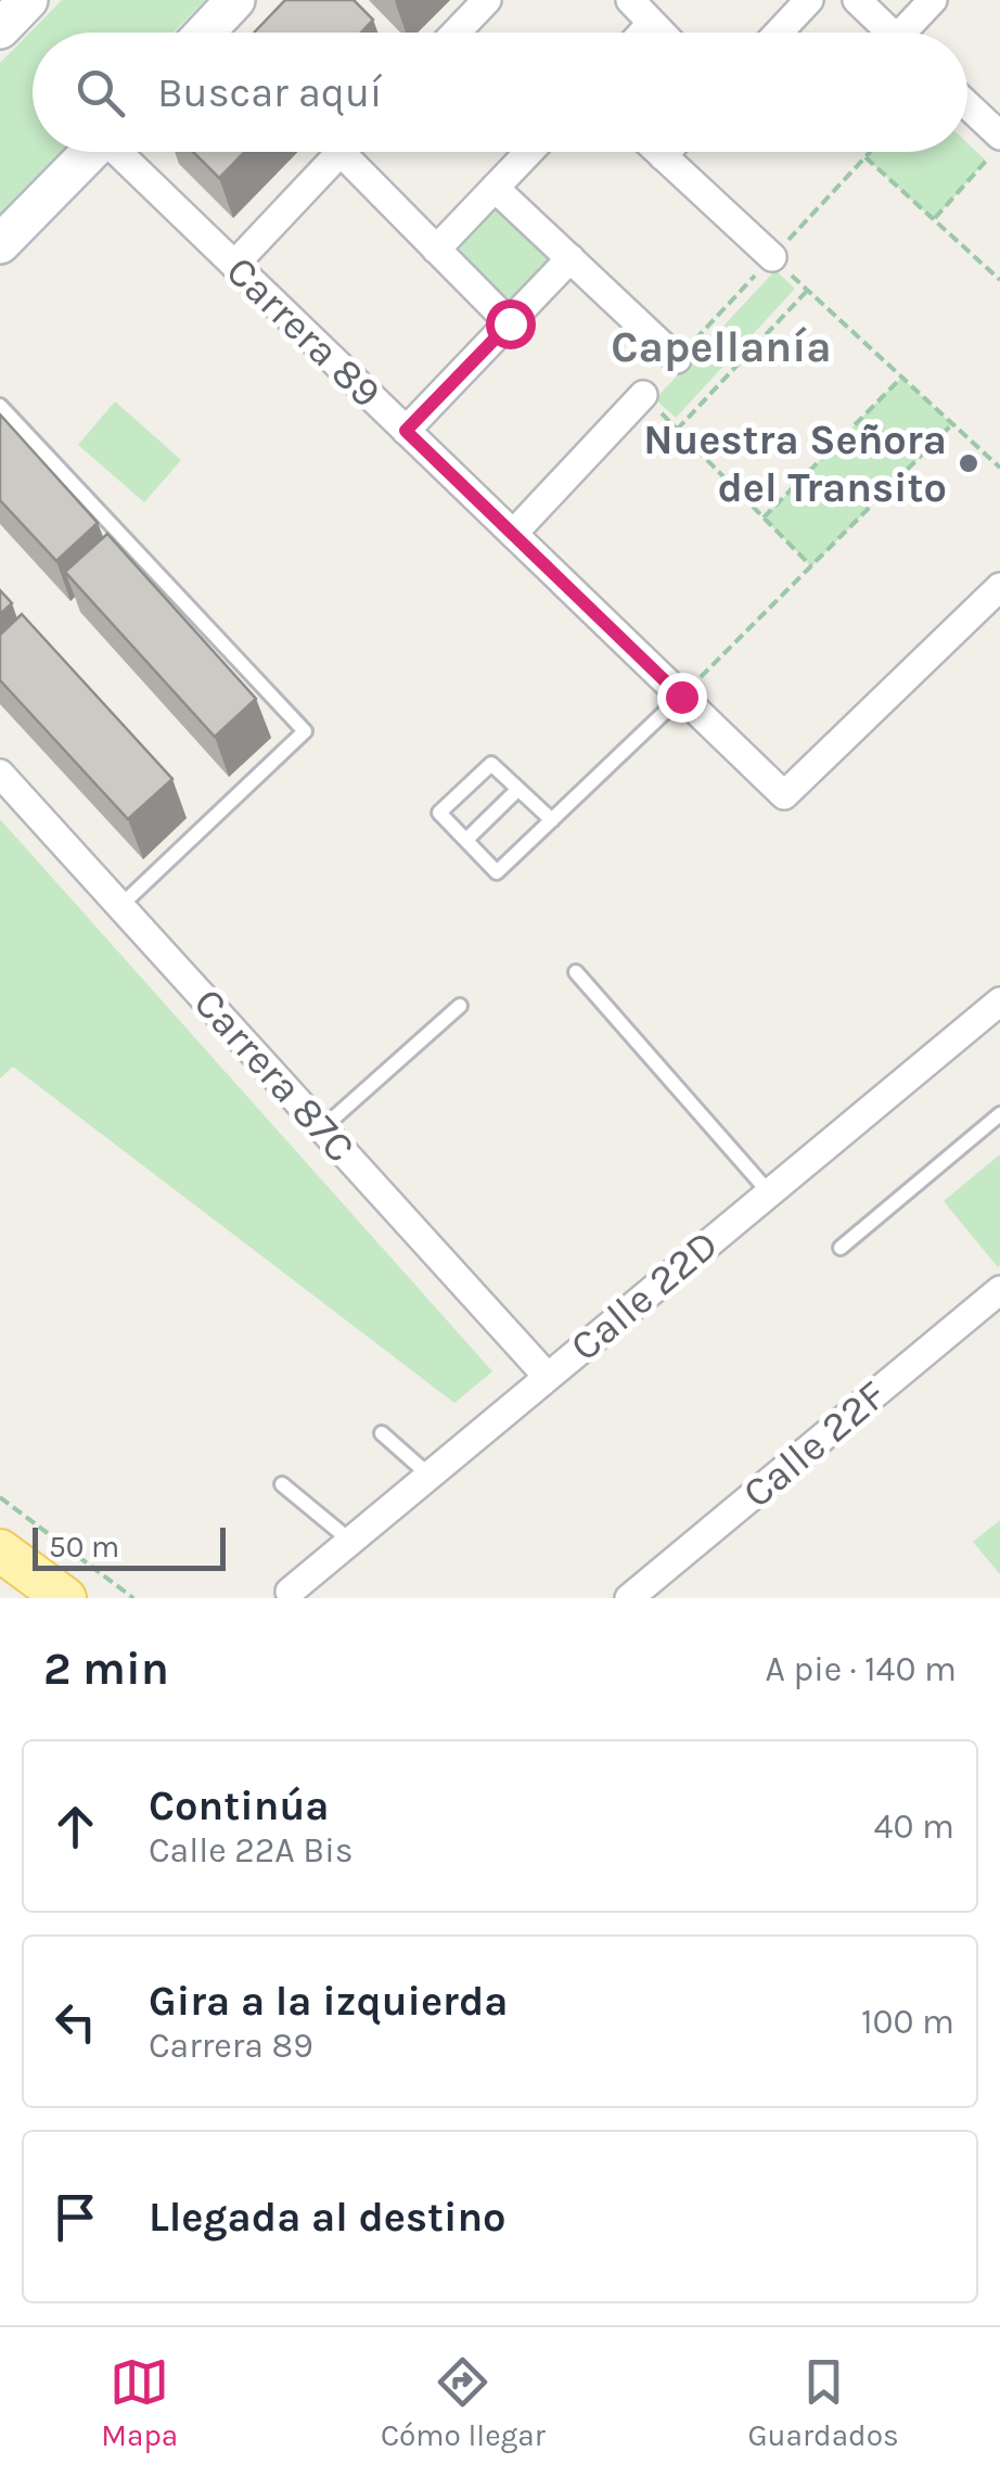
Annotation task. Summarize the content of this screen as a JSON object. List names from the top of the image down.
{
  "streets": {
    "street": [
      "Carrera 89",
      "Carrera 87C",
      "Calle 22D",
      "Calle 22F"
    ]
  },
  "crossings": [
    ["Carrera 87C", "Calle 22D"]
  ],
  "districts": ["Capellanía"],
  "places": ["Nuestra Señora del Transito"],
  "scale_bar": "50 m",
  "page": {
    "search": "Buscar aquí",
    "scale": "50 m",
    "heading": ["2 min", "A pie · 140 m"],
    "list": [
      ["Continúa", "Calle 22A Bis", "40 m"],
      ["Gira a la izquierda", "Carrera 89", "100 m"],
      "Llegada al destino"
    ],
    "nav": ["Mapa", "Cómo llegar", "Guardados"]
  }
}
